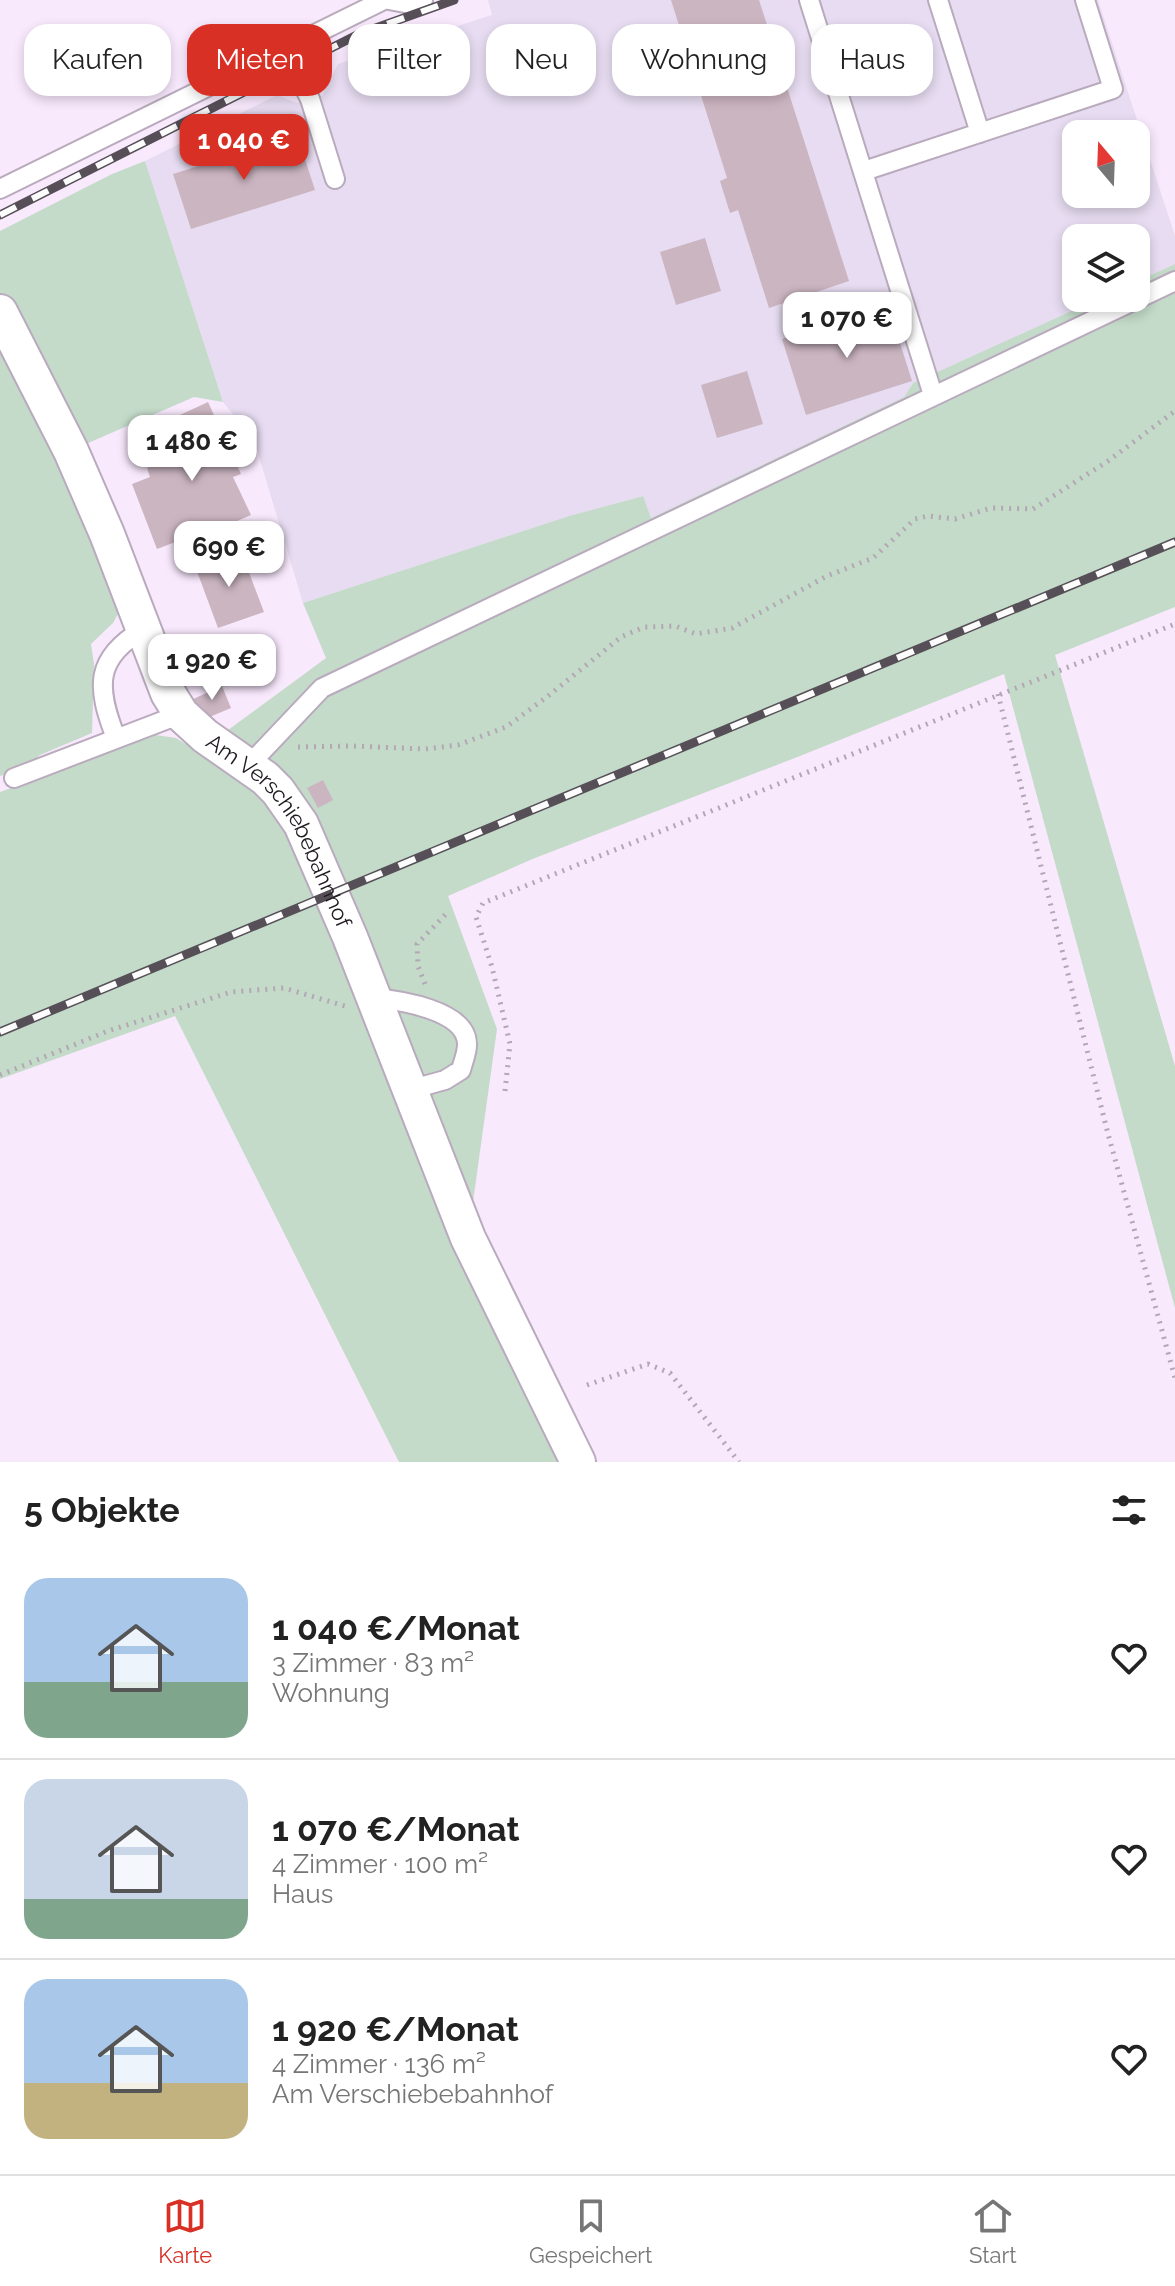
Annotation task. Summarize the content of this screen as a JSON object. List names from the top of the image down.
{
  "streets": {
    "street": ["Am Verschiebebahnhof"]
  },
  "north": "top",
  "page": {
    "chip": [
      "Kaufen",
      "Mieten",
      "Filter",
      "Neu",
      "Wohnung",
      "Haus"
    ],
    "price": [
      "1 040 €",
      "1 070 €",
      "1 480 €",
      "690 €",
      "1 920 €"
    ],
    "heading": "5 Objekte",
    "list": [
      {
        "name": "1 040 €/Monat",
        "note": "3 Zimmer · 83 m² · Wohnung"
      },
      {
        "name": "1 070 €/Monat",
        "note": "4 Zimmer · 100 m² · Haus"
      },
      {
        "name": "1 920 €/Monat",
        "note": "4 Zimmer · 136 m² · Am Verschiebebahnhof"
      }
    ],
    "tabs": ["Karte", "Gespeichert", "Start"]
  }
}
